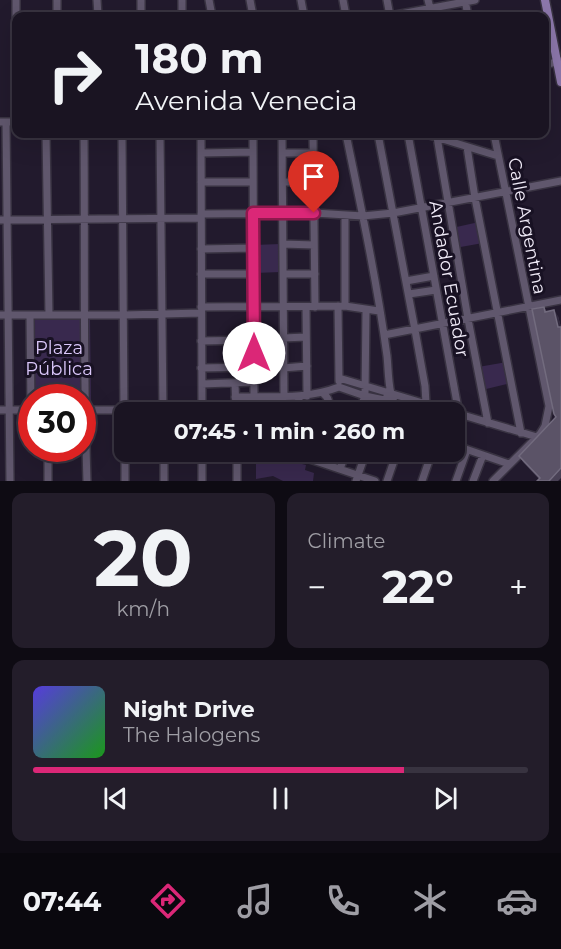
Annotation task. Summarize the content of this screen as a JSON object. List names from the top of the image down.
{
  "streets": {
    "street": ["Calle Argentina", "Andador Ecuador"]
  },
  "parks": ["Plaza Pública"],
  "page": {
    "turn": ["180 m", "Avenida Venecia"],
    "limit": "30",
    "trip": "07:45 · 1 min · 260 m",
    "tile": [
      ["20", "km/h"],
      "Climate"
    ],
    "heat": ["−", "22°", "+"],
    "song": ["Night Drive", "The Halogens"],
    "tabs": "07:44"
  }
}
